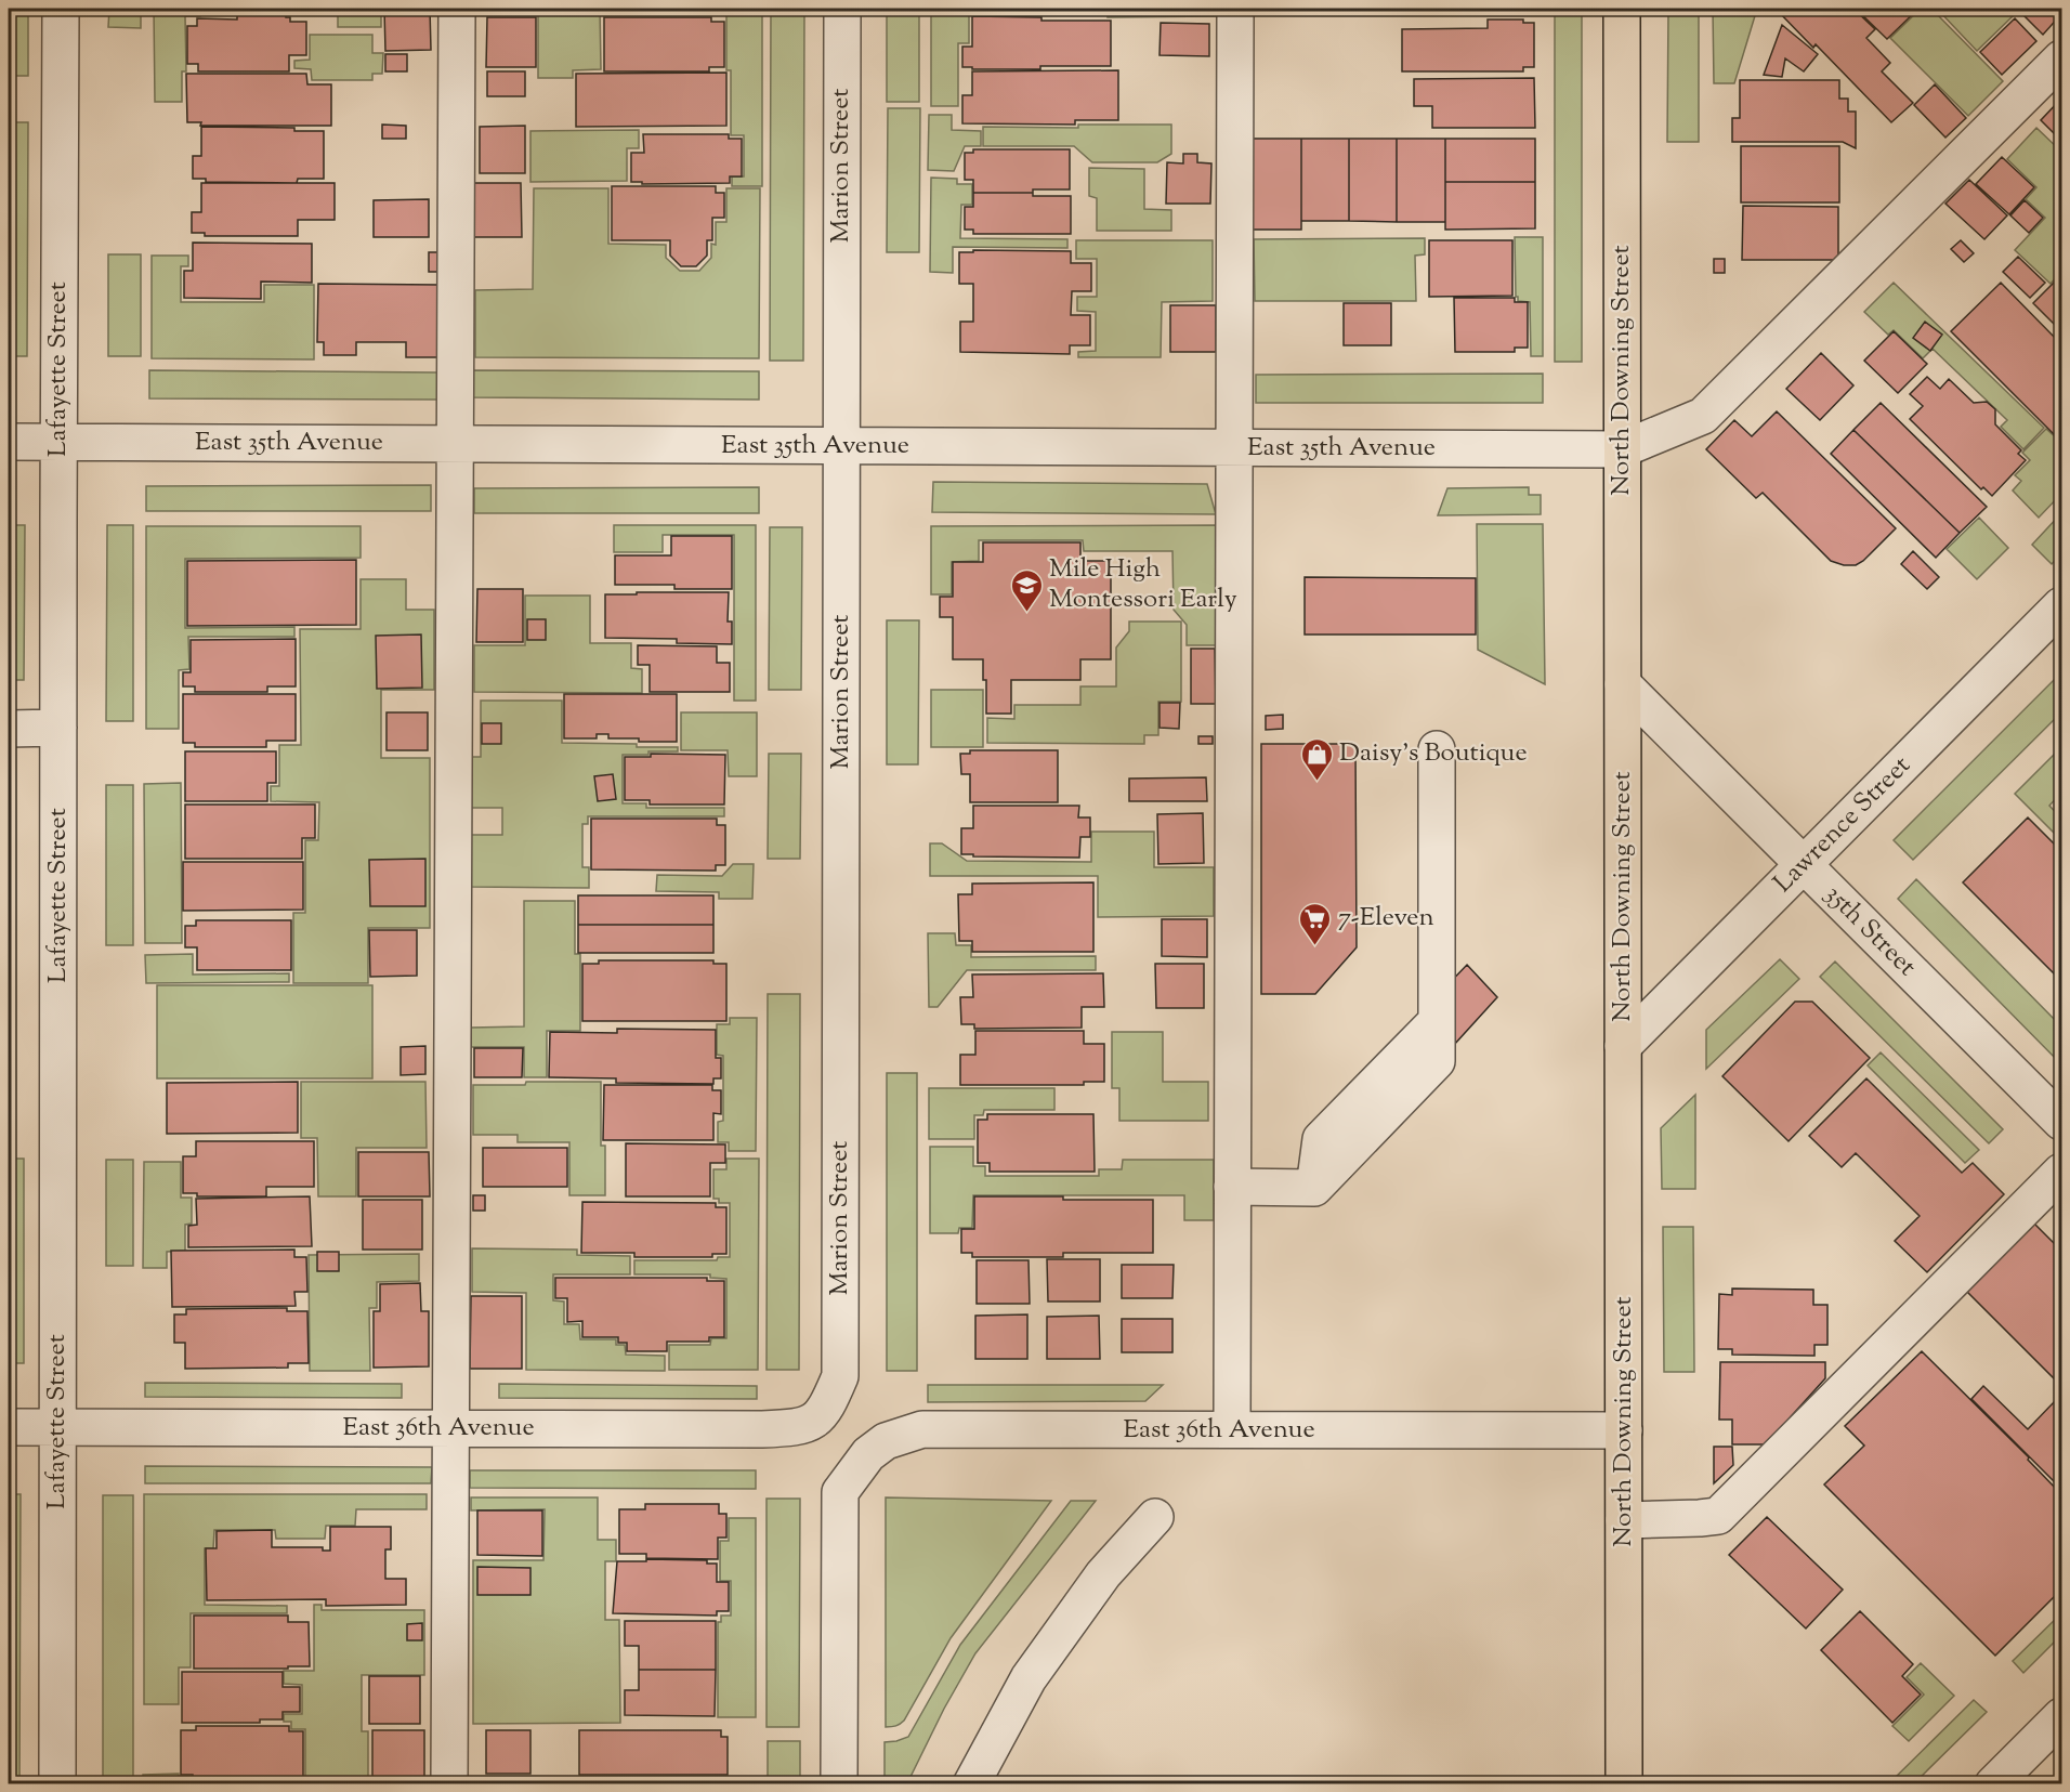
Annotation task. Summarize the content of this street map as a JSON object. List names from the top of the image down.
{
  "streets": {
    "main road": ["North Downing Street"],
    "street": [
      "Marion Street",
      "Lafayette Street",
      "East 35th Avenue",
      "Lawrence Street",
      "35th Street",
      "East 36th Avenue"
    ]
  },
  "crossings": [
    ["Marion Street", "East 35th Avenue"],
    ["Marion Street", "East 36th Avenue"],
    ["Lafayette Street", "East 35th Avenue"],
    ["Lafayette Street", "East 36th Avenue"],
    ["North Downing Street", "East 35th Avenue"],
    ["North Downing Street", "Lawrence Street"],
    ["North Downing Street", "35th Street"],
    ["North Downing Street", "East 36th Avenue"],
    ["Lawrence Street", "35th Street"]
  ],
  "places": {
    "school or university": ["Mile High Montessori Early"],
    "shop": ["Daisy's Boutique"],
    "supermarket": ["7-Eleven"]
  }
}
